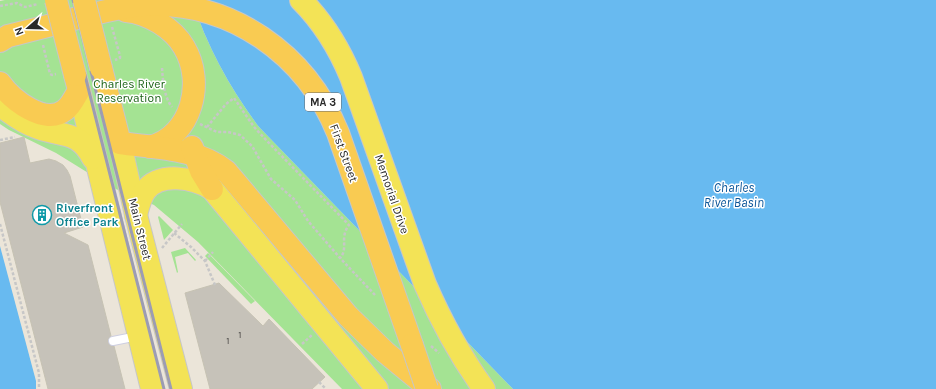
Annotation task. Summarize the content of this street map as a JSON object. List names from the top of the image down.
{
  "streets": {
    "highway": ["MA 3", "First Street", "Main Street"],
    "main road": ["Memorial Drive"]
  },
  "water": ["Charles River Basin"],
  "parks": ["Charles River Reservation"],
  "places": {
    "building": ["Riverfront Office Park"]
  },
  "house_numbers": ["1", "1"],
  "north": "left"
}
